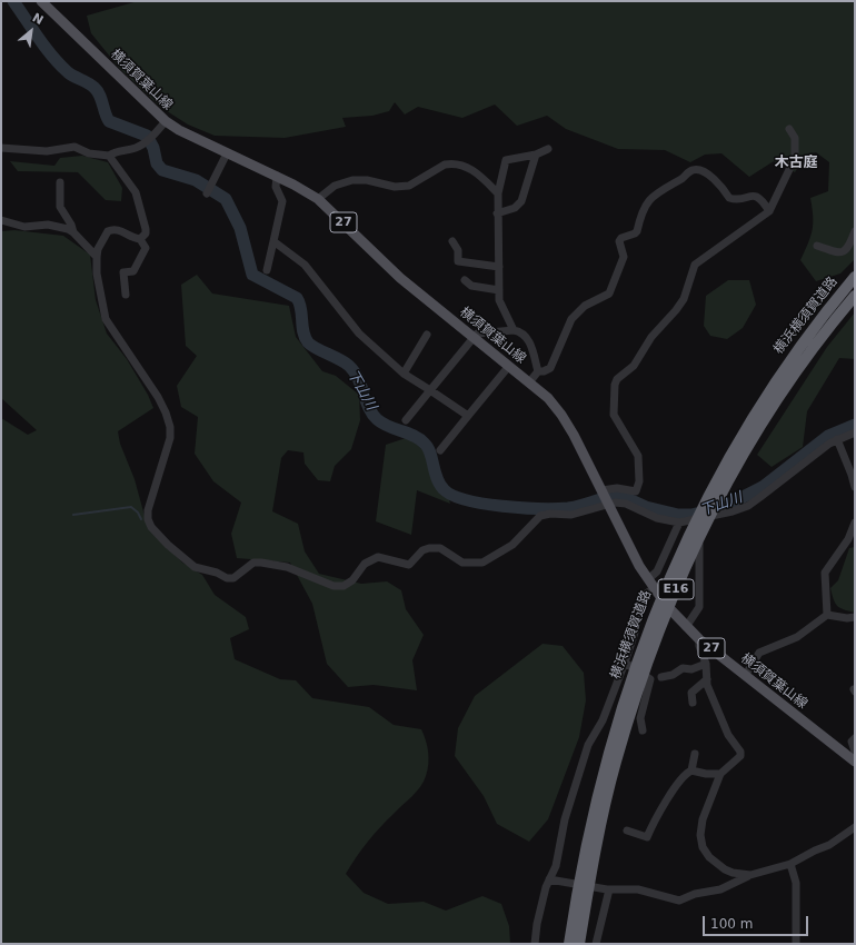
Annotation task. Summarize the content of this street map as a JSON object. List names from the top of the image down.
{
  "streets": {
    "highway": ["横浜横須賀道路", "E16"],
    "main road": ["横須賀葉山線", "27"]
  },
  "districts": ["木古庭"],
  "water": ["下山川"],
  "scale_bar": "100 m",
  "north": "top right"
}
